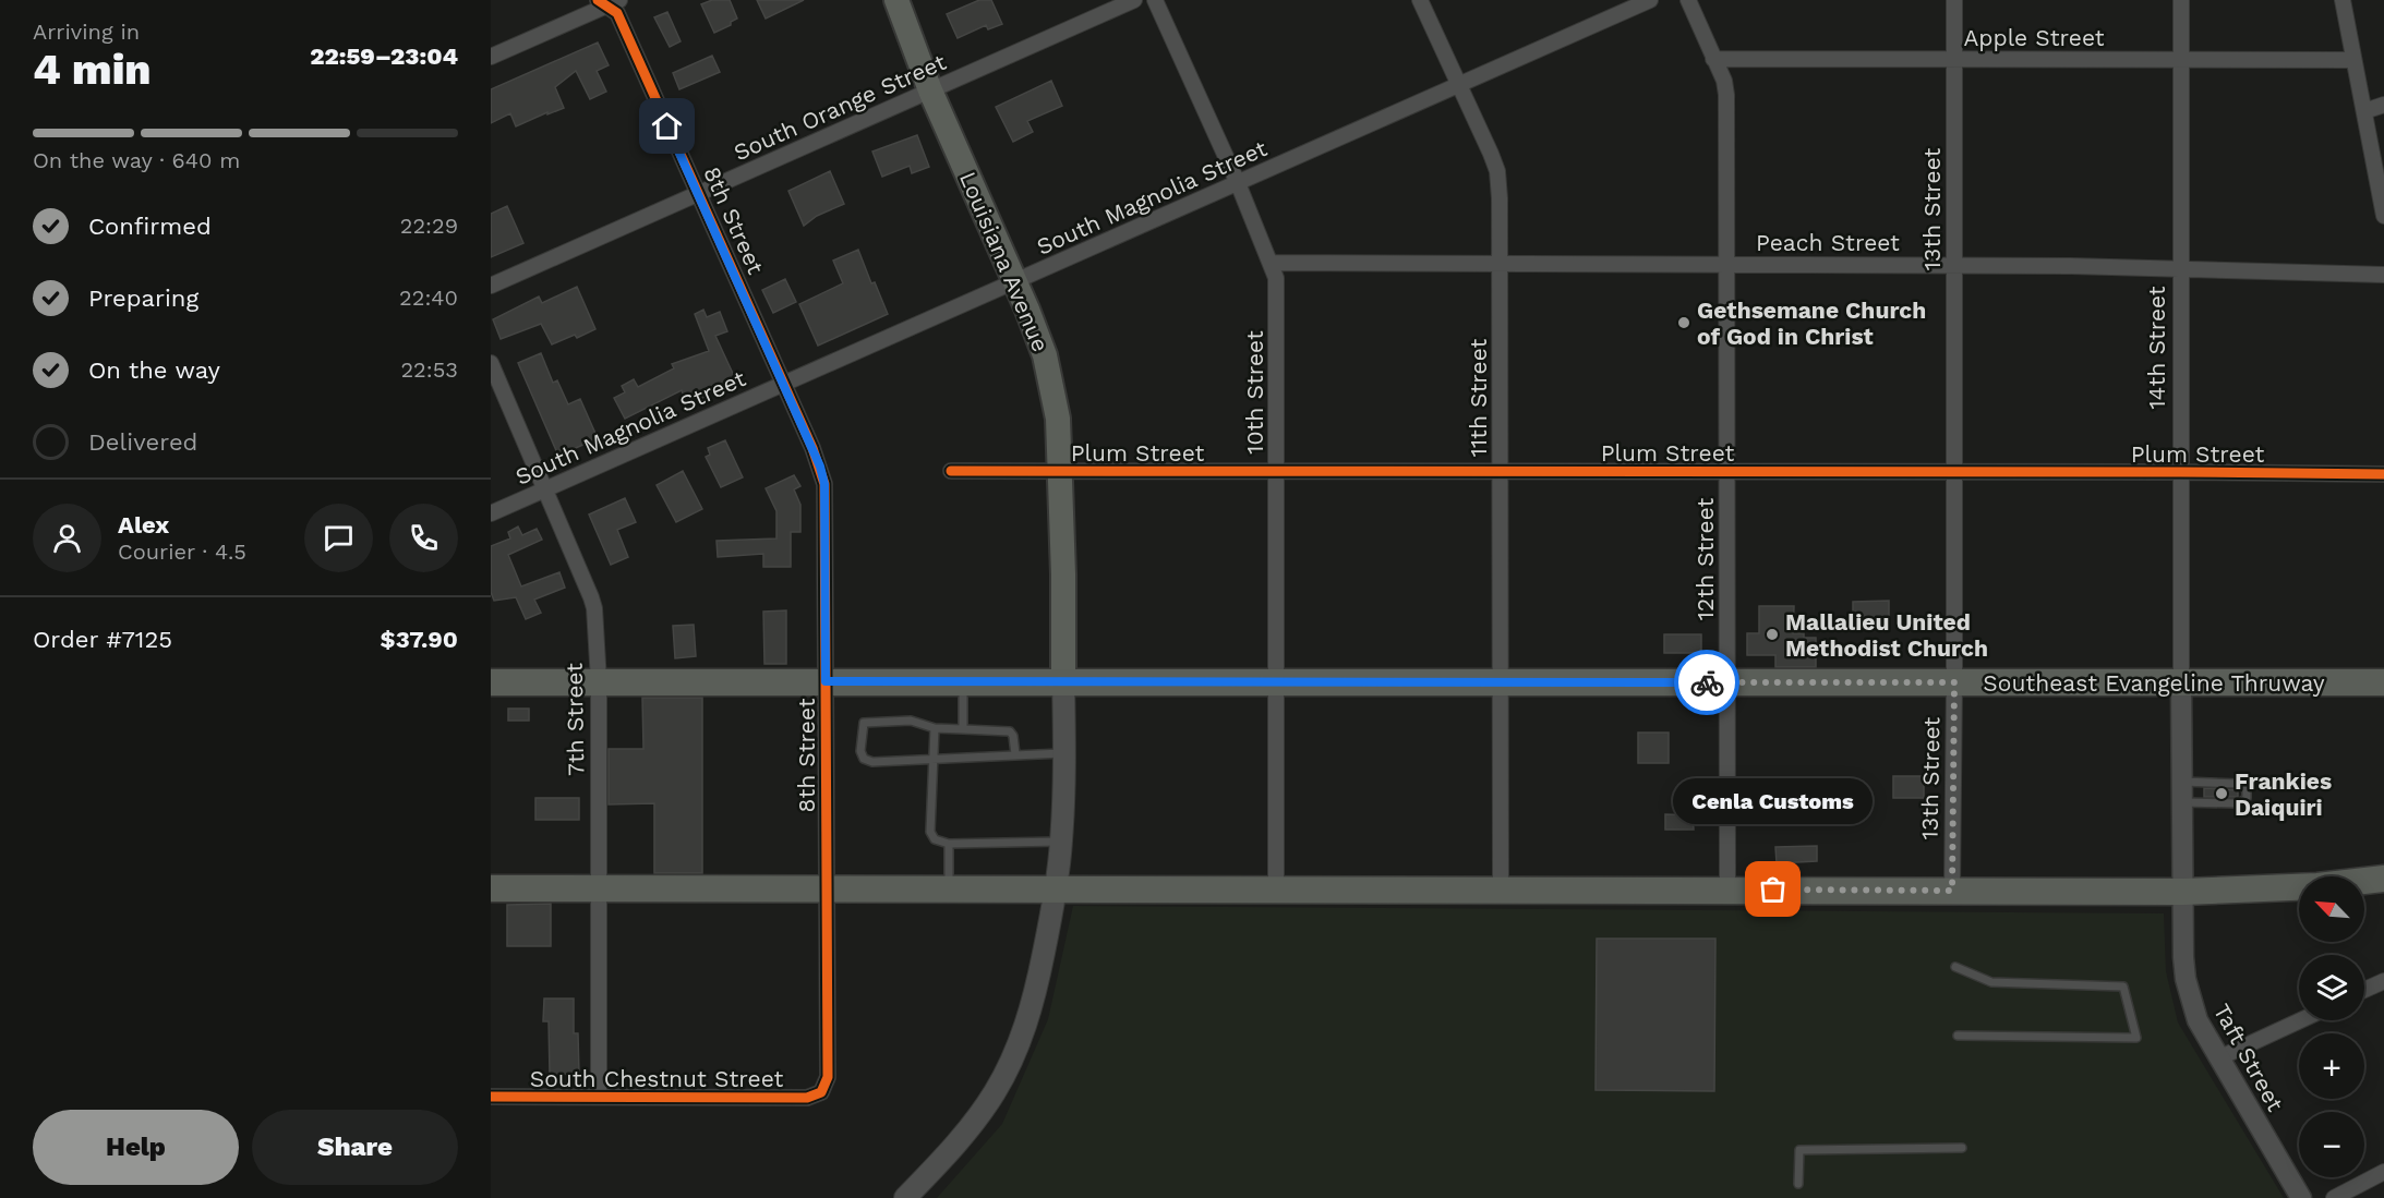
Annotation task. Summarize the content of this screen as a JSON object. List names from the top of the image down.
{
  "streets": {
    "highway": ["Southeast Evangeline Thruway"],
    "main road": ["Louisiana Avenue"],
    "street": [
      "Apple Street",
      "South Orange Street",
      "South Magnolia Street",
      "13th Street",
      "8th Street",
      "Peach Street",
      "14th Street",
      "10th Street",
      "11th Street",
      "Plum Street",
      "12th Street",
      "7th Street",
      "Taft Street",
      "South Chestnut Street"
    ]
  },
  "crossings": [
    ["Apple Street", "13th Street"],
    ["Apple Street", "14th Street"],
    ["Apple Street", "12th Street"],
    ["South Orange Street", "8th Street"],
    ["South Orange Street", "Louisiana Avenue"],
    ["South Magnolia Street", "8th Street"],
    ["South Magnolia Street", "Louisiana Avenue"],
    ["South Magnolia Street", "10th Street"],
    ["South Magnolia Street", "11th Street"],
    ["South Magnolia Street", "7th Street"],
    ["13th Street", "Peach Street"],
    ["13th Street", "Plum Street"],
    ["13th Street", "Southeast Evangeline Thruway"],
    ["8th Street", "Southeast Evangeline Thruway"],
    ["8th Street", "South Chestnut Street"],
    ["Peach Street", "14th Street"],
    ["Peach Street", "10th Street"],
    ["Peach Street", "11th Street"],
    ["Peach Street", "12th Street"],
    ["Louisiana Avenue", "Plum Street"],
    ["Louisiana Avenue", "Southeast Evangeline Thruway"],
    ["14th Street", "Plum Street"],
    ["14th Street", "Southeast Evangeline Thruway"],
    ["14th Street", "Taft Street"],
    ["10th Street", "Plum Street"],
    ["10th Street", "Southeast Evangeline Thruway"],
    ["11th Street", "Plum Street"],
    ["11th Street", "Southeast Evangeline Thruway"],
    ["Plum Street", "12th Street"],
    ["12th Street", "Southeast Evangeline Thruway"],
    ["Southeast Evangeline Thruway", "7th Street"],
    ["7th Street", "South Chestnut Street"]
  ],
  "places": [
    "Gethsemane Church of God in Christ",
    "Mallalieu United Methodist Church",
    "Frankies Daiquiri",
    "Cenla Customs"
  ],
  "north": "top left",
  "page": {
    "heading": ["4 min", "Arriving in", "22:59–23:04"],
    "panel": [
      "Alex",
      "Courier · 4.5",
      "Order #7125",
      "$37.90"
    ],
    "bar": "On the way · 640 m",
    "list": [
      ["Confirmed", "22:29"],
      ["Preparing", "22:40"],
      ["On the way", "22:53"],
      "Delivered"
    ],
    "bubble": "Cenla Customs",
    "map_buttons": ["+", "−"],
    "buttons": ["Help", "Share"]
  }
}
